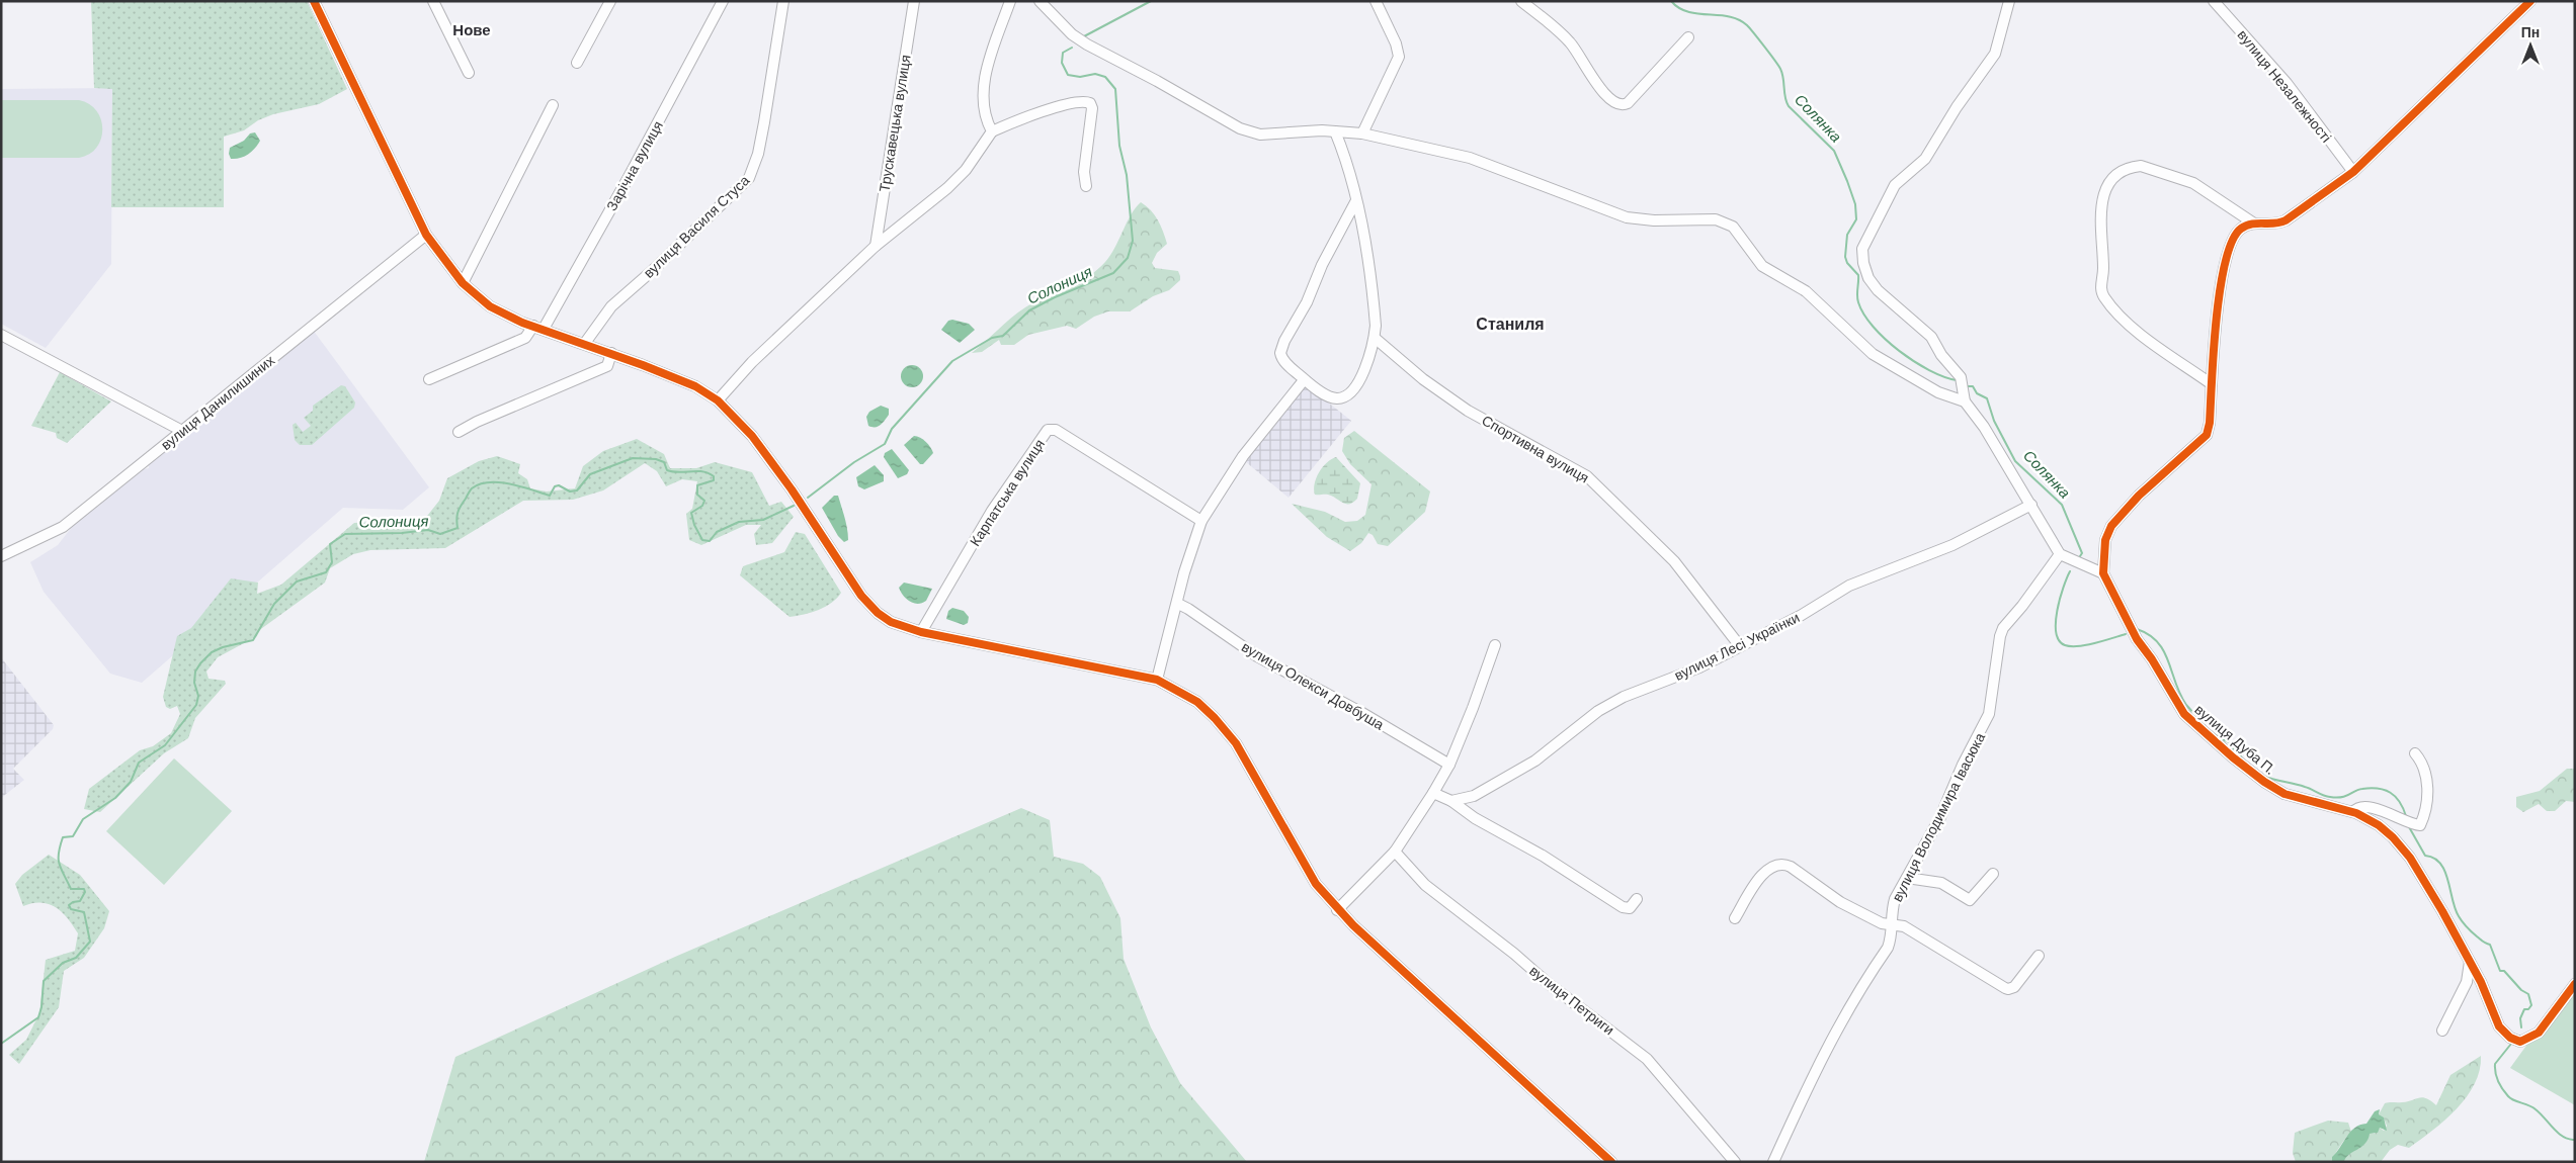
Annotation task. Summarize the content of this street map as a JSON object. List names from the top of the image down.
{
  "streets": {
    "street": [
      "вулиця Незалежності",
      "Трускавецька вулиця",
      "Зарічна вулиця",
      "вулиця Василя Стуса",
      "вулиця Данилишиних",
      "Спортивна вулиця",
      "Карпатська вулиця",
      "вулиця Лесі Українки",
      "вулиця Олекси Довбуша",
      "вулиця Дуба П.",
      "вулиця Володимира Івасюка",
      "вулиця Петриги"
    ]
  },
  "crossings": [
    ["Спортивна вулиця", "вулиця Лесі Українки"]
  ],
  "districts": ["Нове", "Станиля"],
  "water": ["Солянка", "Солониця"],
  "north": "top"
}
